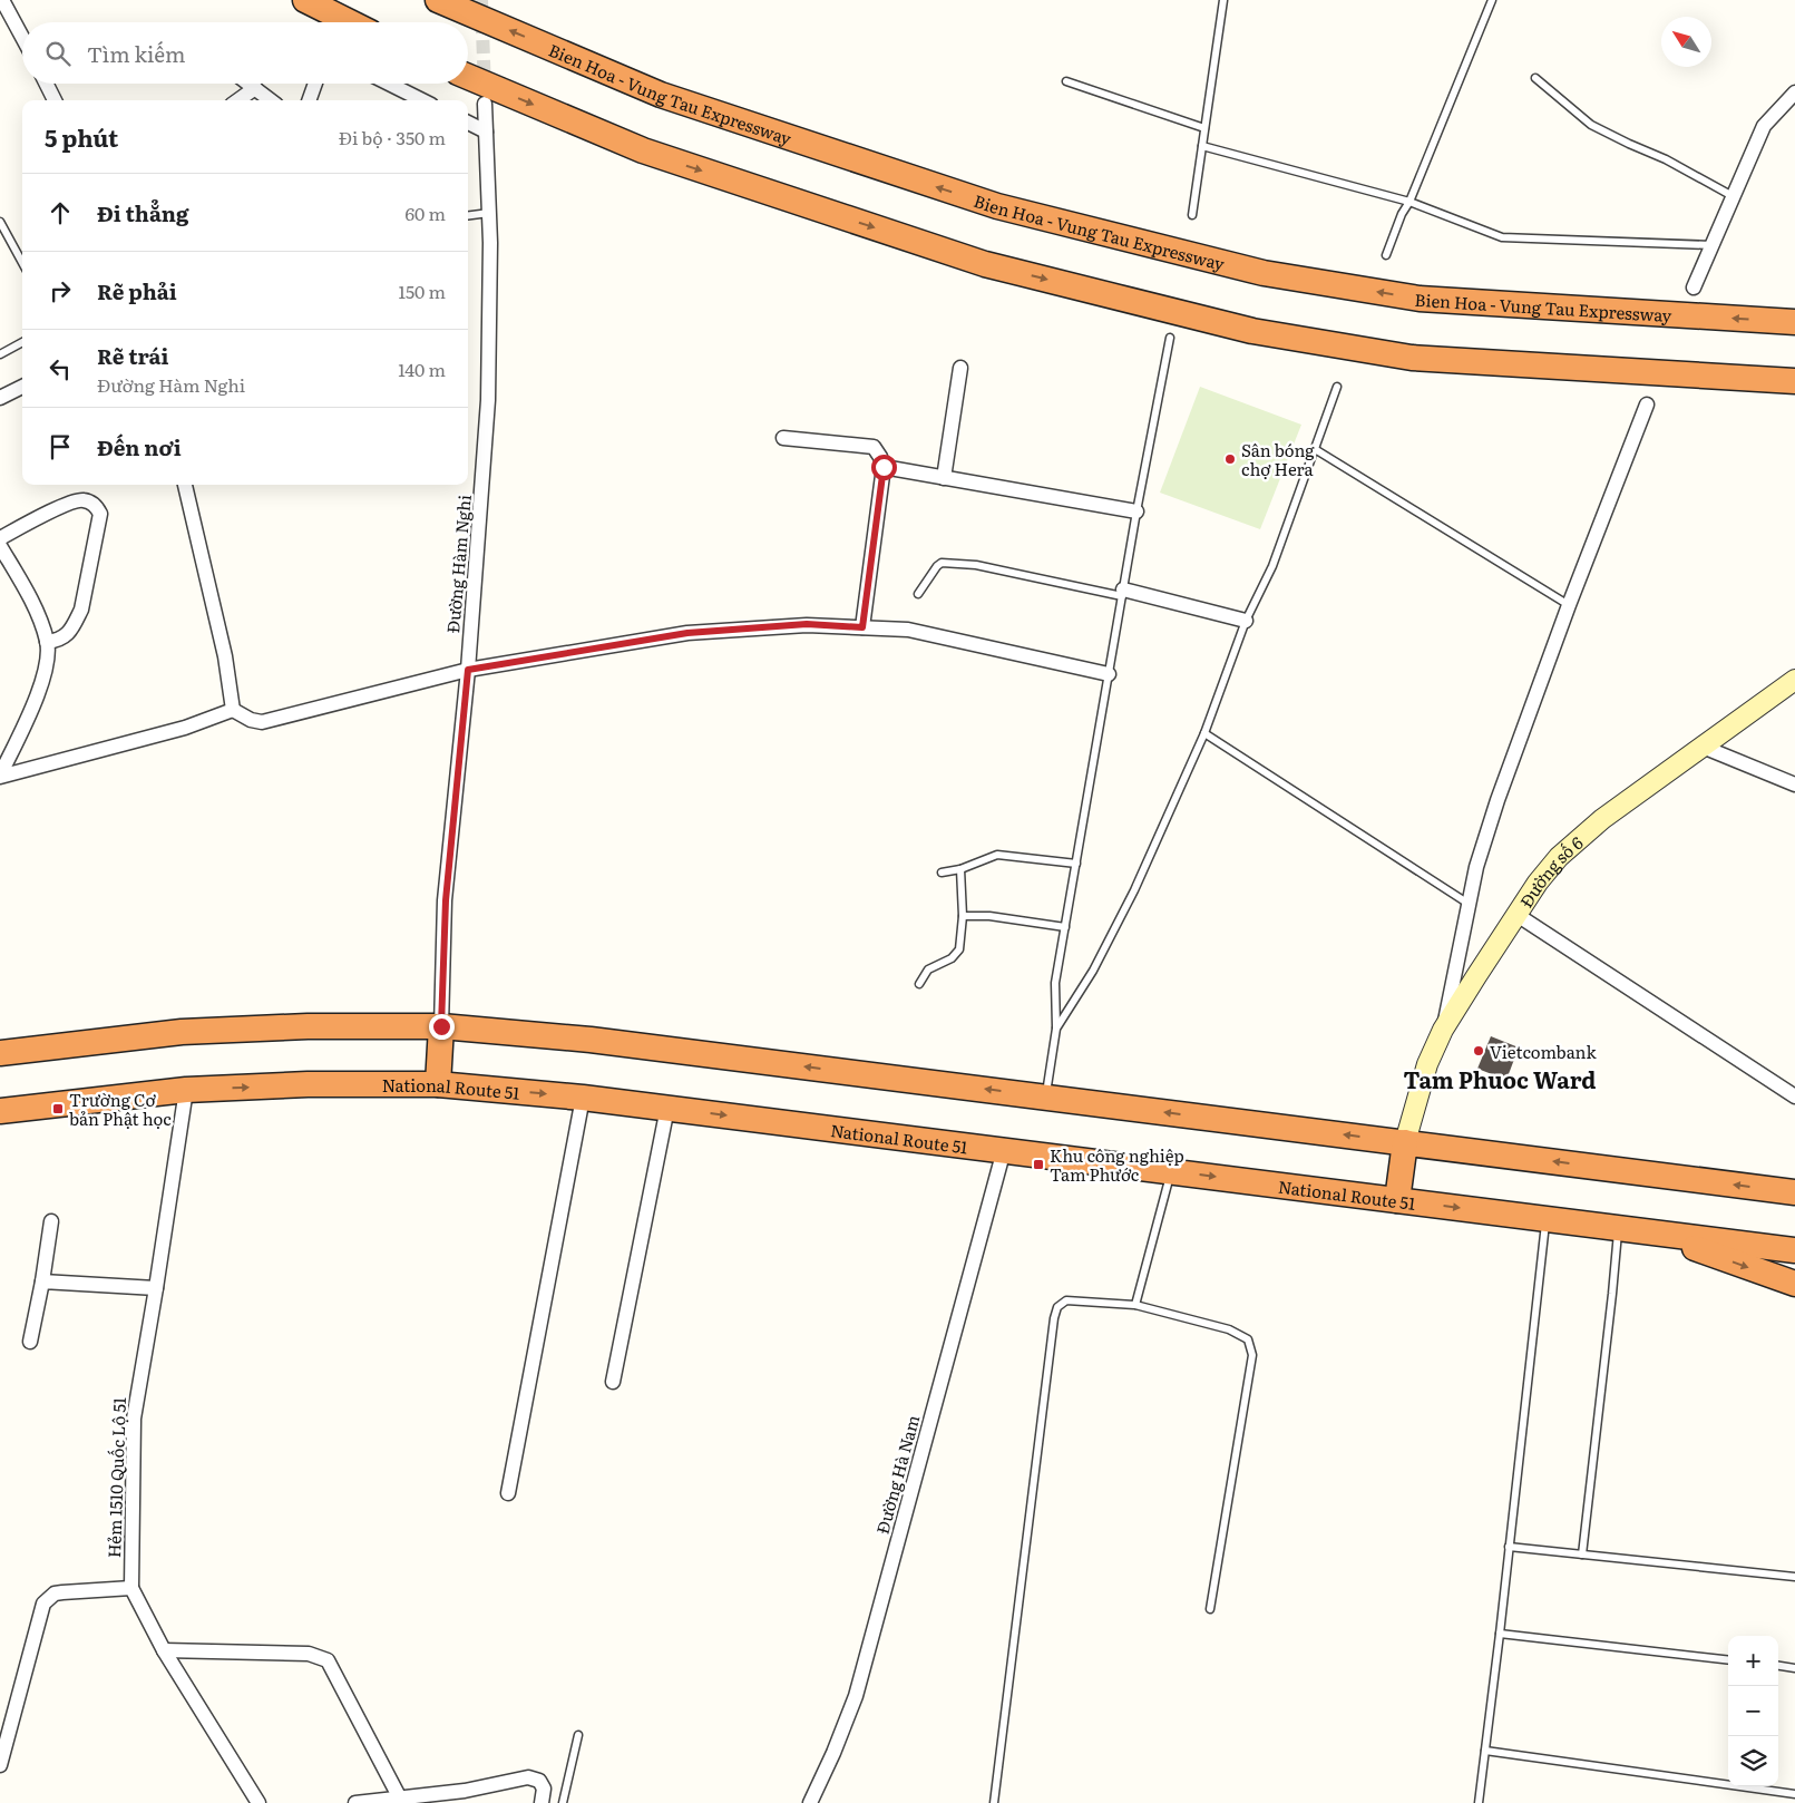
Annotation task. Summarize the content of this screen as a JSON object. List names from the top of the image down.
{
  "streets": {
    "highway": ["Bien Hoa - Vung Tau Expressway", "National Route 51"],
    "street": [
      "Đường Hàm Nghi",
      "Đường số 6",
      "Đường Hà Nam",
      "Hẻm 1510 Quốc Lộ 51"
    ]
  },
  "crossings": [
    ["National Route 51", "Đường Hà Nam"],
    ["National Route 51", "Hẻm 1510 Quốc Lộ 51"]
  ],
  "districts": ["Tam Phuoc Ward"],
  "places": {
    "other": ["Sân bóng chợ Hera", "Vietcombank"],
    "transit": ["Trường Cơ bản Phật học", "Khu công nghiệp Tam Phước"]
  },
  "north": "top left",
  "page": {
    "search": "Tìm kiếm",
    "heading": ["5 phút", "Đi bộ · 350 m"],
    "list": [
      ["Đi thẳng", "60 m"],
      ["Rẽ phải", "150 m"],
      ["Rẽ trái", "Đường Hàm Nghi", "140 m"],
      "Đến nơi"
    ],
    "map_buttons": ["+", "−"]
  }
}
